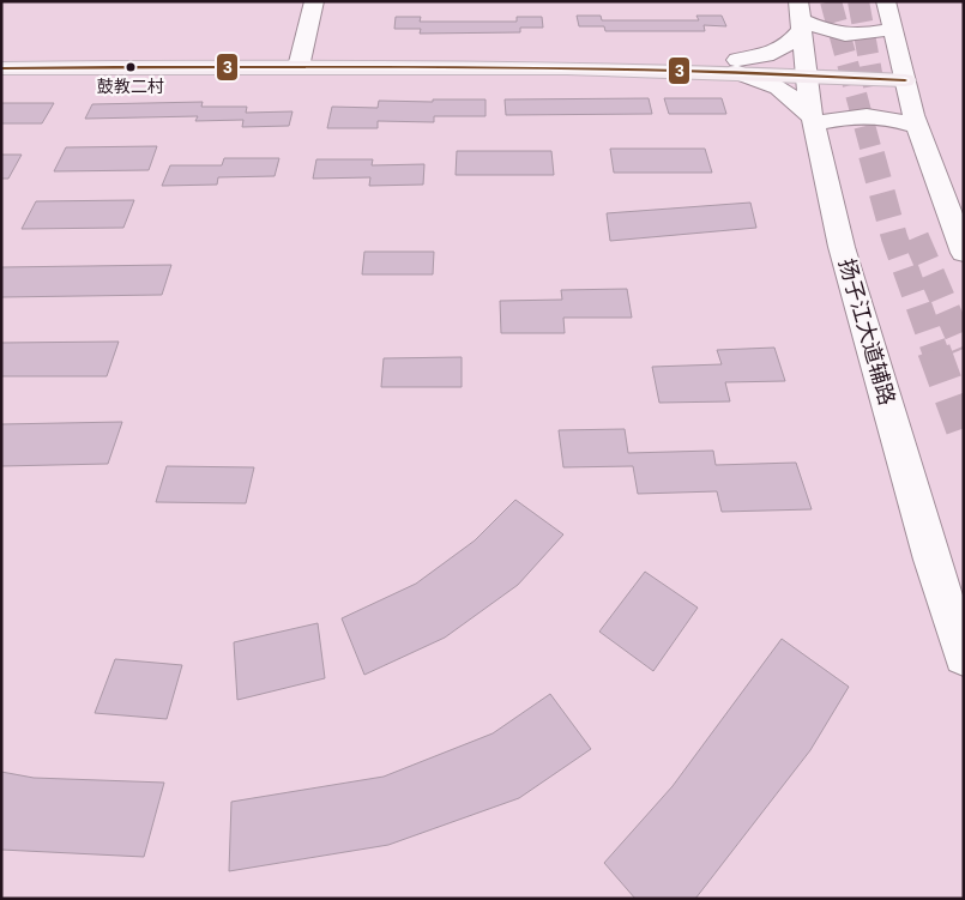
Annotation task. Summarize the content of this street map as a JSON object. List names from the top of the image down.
{
  "streets": {
    "main road": ["扬子江大道辅路"]
  },
  "places": ["鼓教二村"],
  "lines": ["transit line 3"]
}
